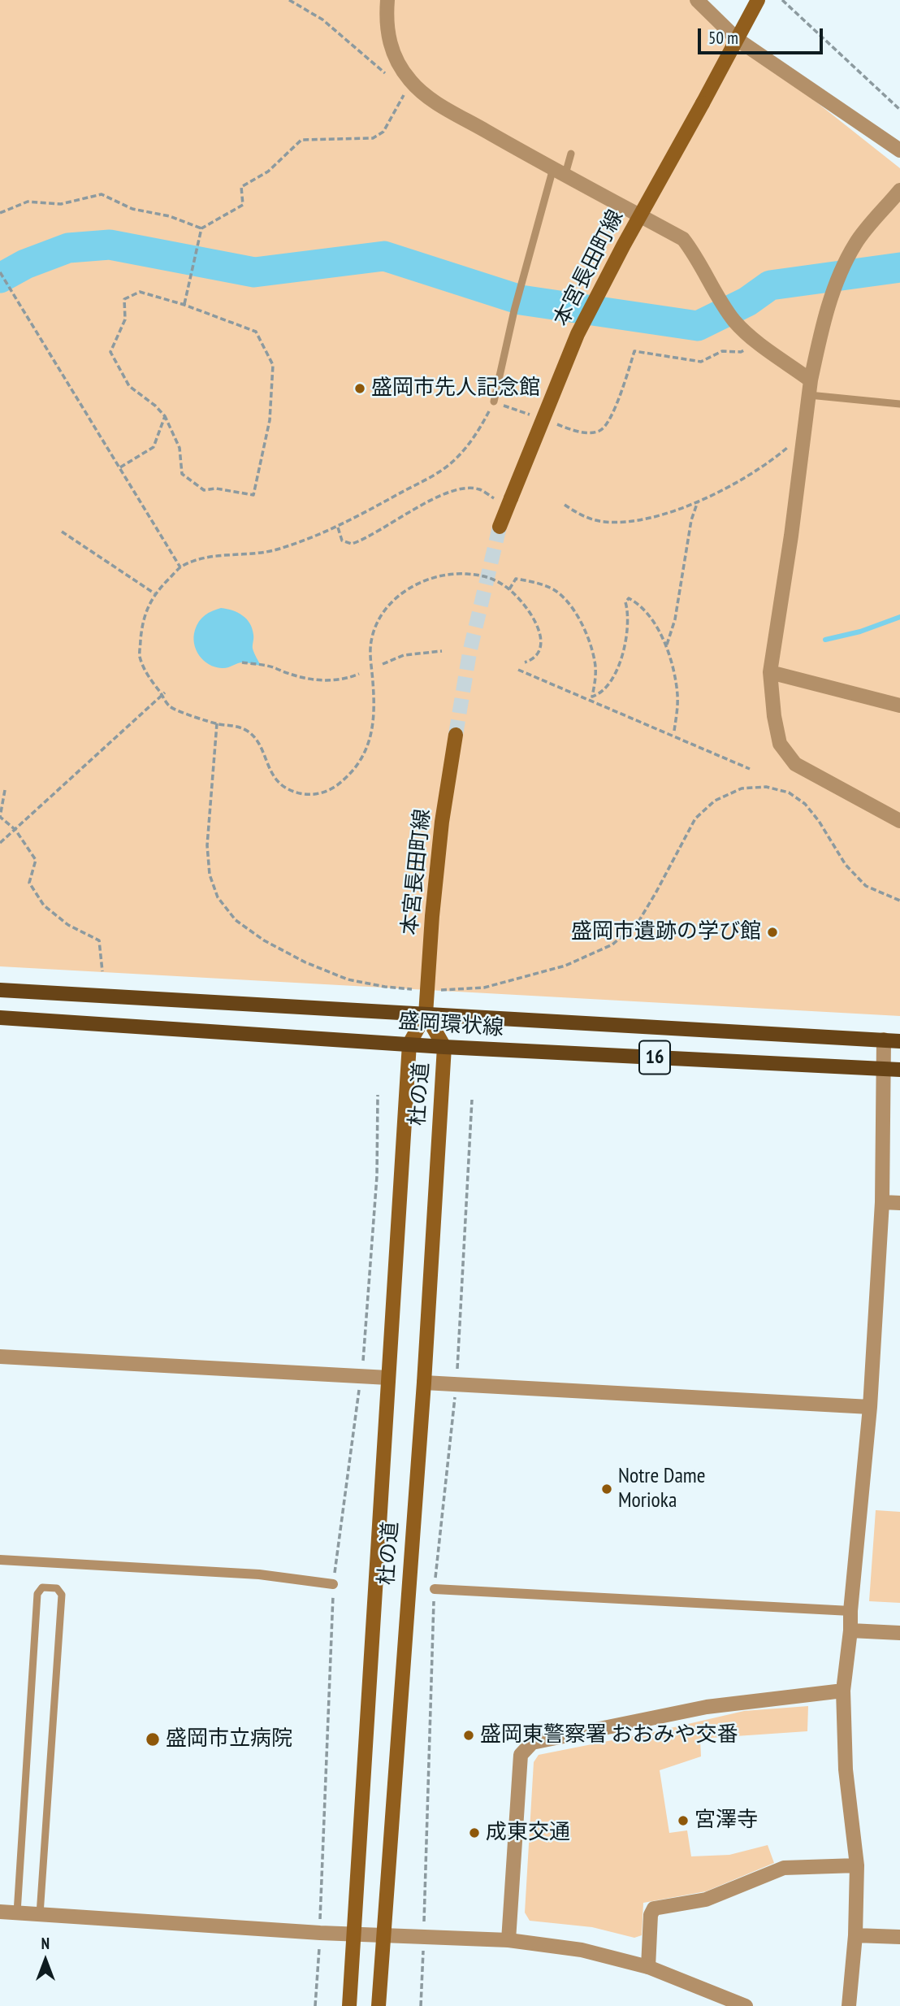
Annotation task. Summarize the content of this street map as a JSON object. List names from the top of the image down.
{
  "streets": {
    "main road": [
      "本宮長田町線",
      "盛岡環状線",
      "16",
      "杜の道"
    ]
  },
  "crossings": [
    ["本宮長田町線", "盛岡環状線"],
    ["本宮長田町線", "杜の道"],
    ["盛岡環状線", "杜の道"]
  ],
  "places": [
    "盛岡市先人記念館",
    "盛岡市遺跡の学び館",
    "Notre Dame Morioka",
    "盛岡東警察署 おおみや交番",
    "盛岡市立病院",
    "宮澤寺",
    "成東交通"
  ],
  "scale_bar": "50 m",
  "north": "top"
}
